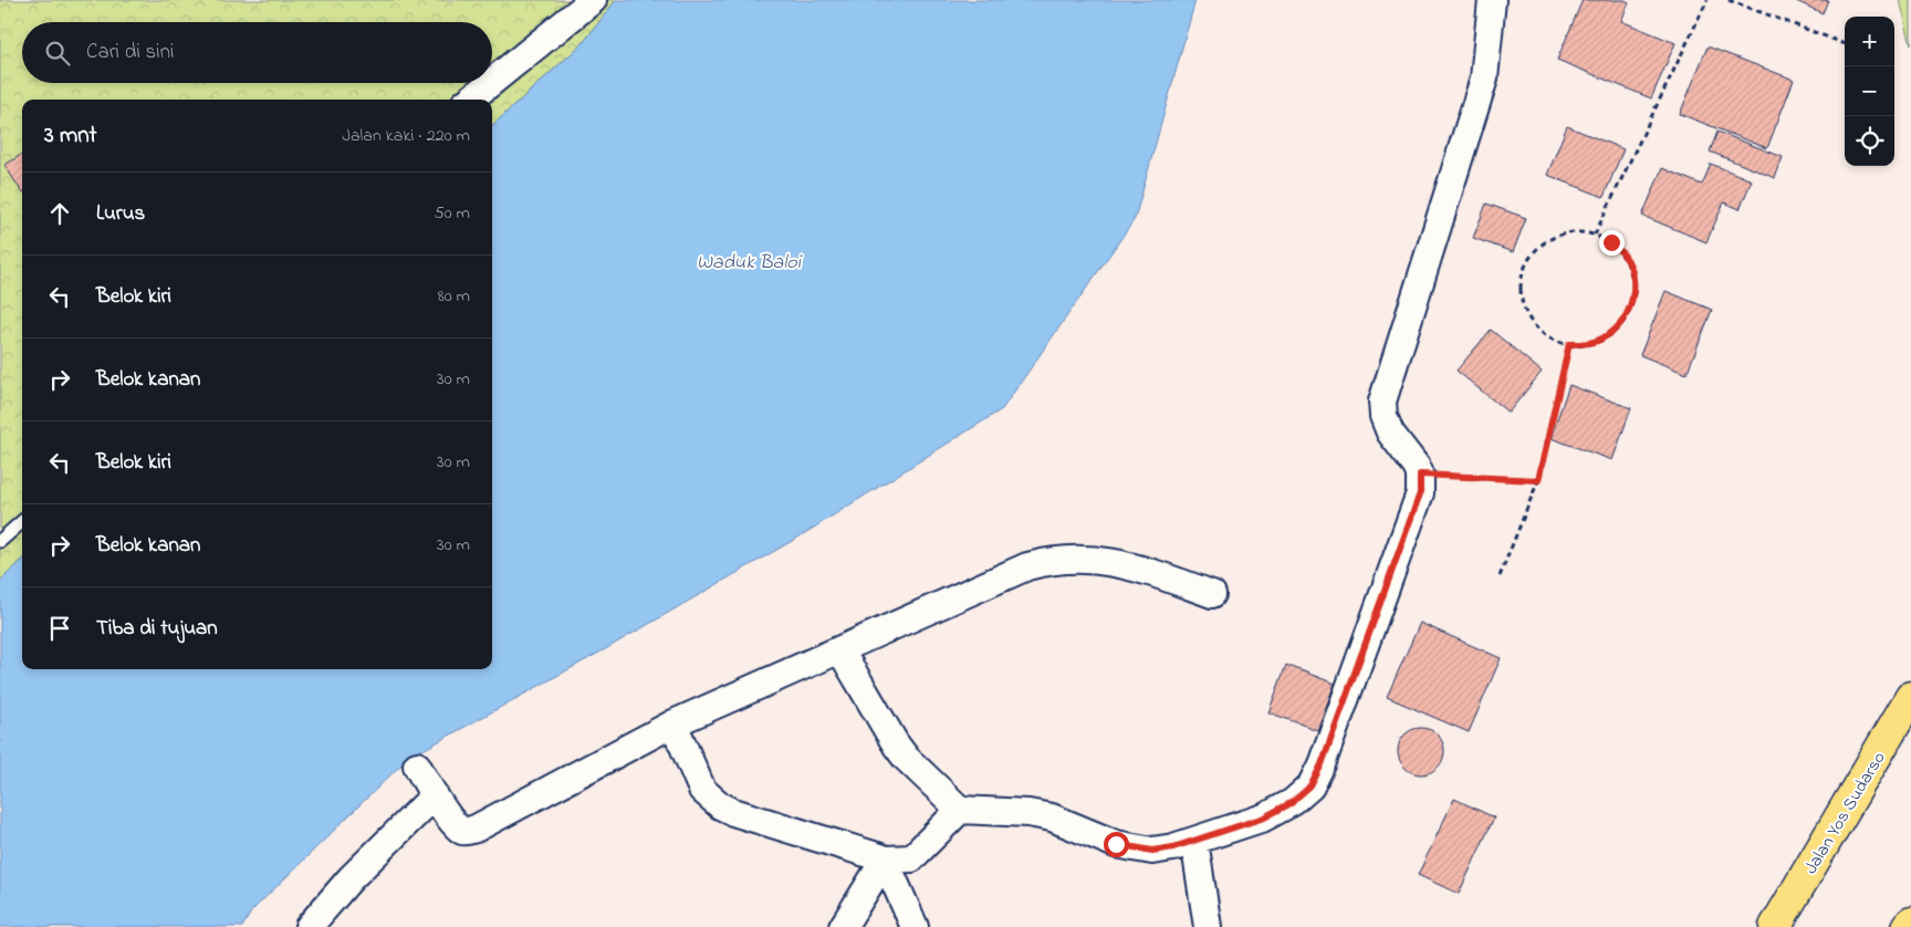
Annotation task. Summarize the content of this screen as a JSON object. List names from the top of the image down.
{
  "streets": {
    "main road": ["Jalan Yos Sudarso"]
  },
  "water": ["Waduk Baloi"],
  "page": {
    "map_buttons": ["+", "−"],
    "search": "Cari di sini",
    "heading": ["3 mnt", "Jalan kaki · 220 m"],
    "list": [
      ["Lurus", "50 m"],
      ["Belok kiri", "80 m"],
      ["Belok kanan", "30 m"],
      ["Belok kiri", "30 m"],
      ["Belok kanan", "30 m"],
      "Tiba di tujuan"
    ]
  }
}
